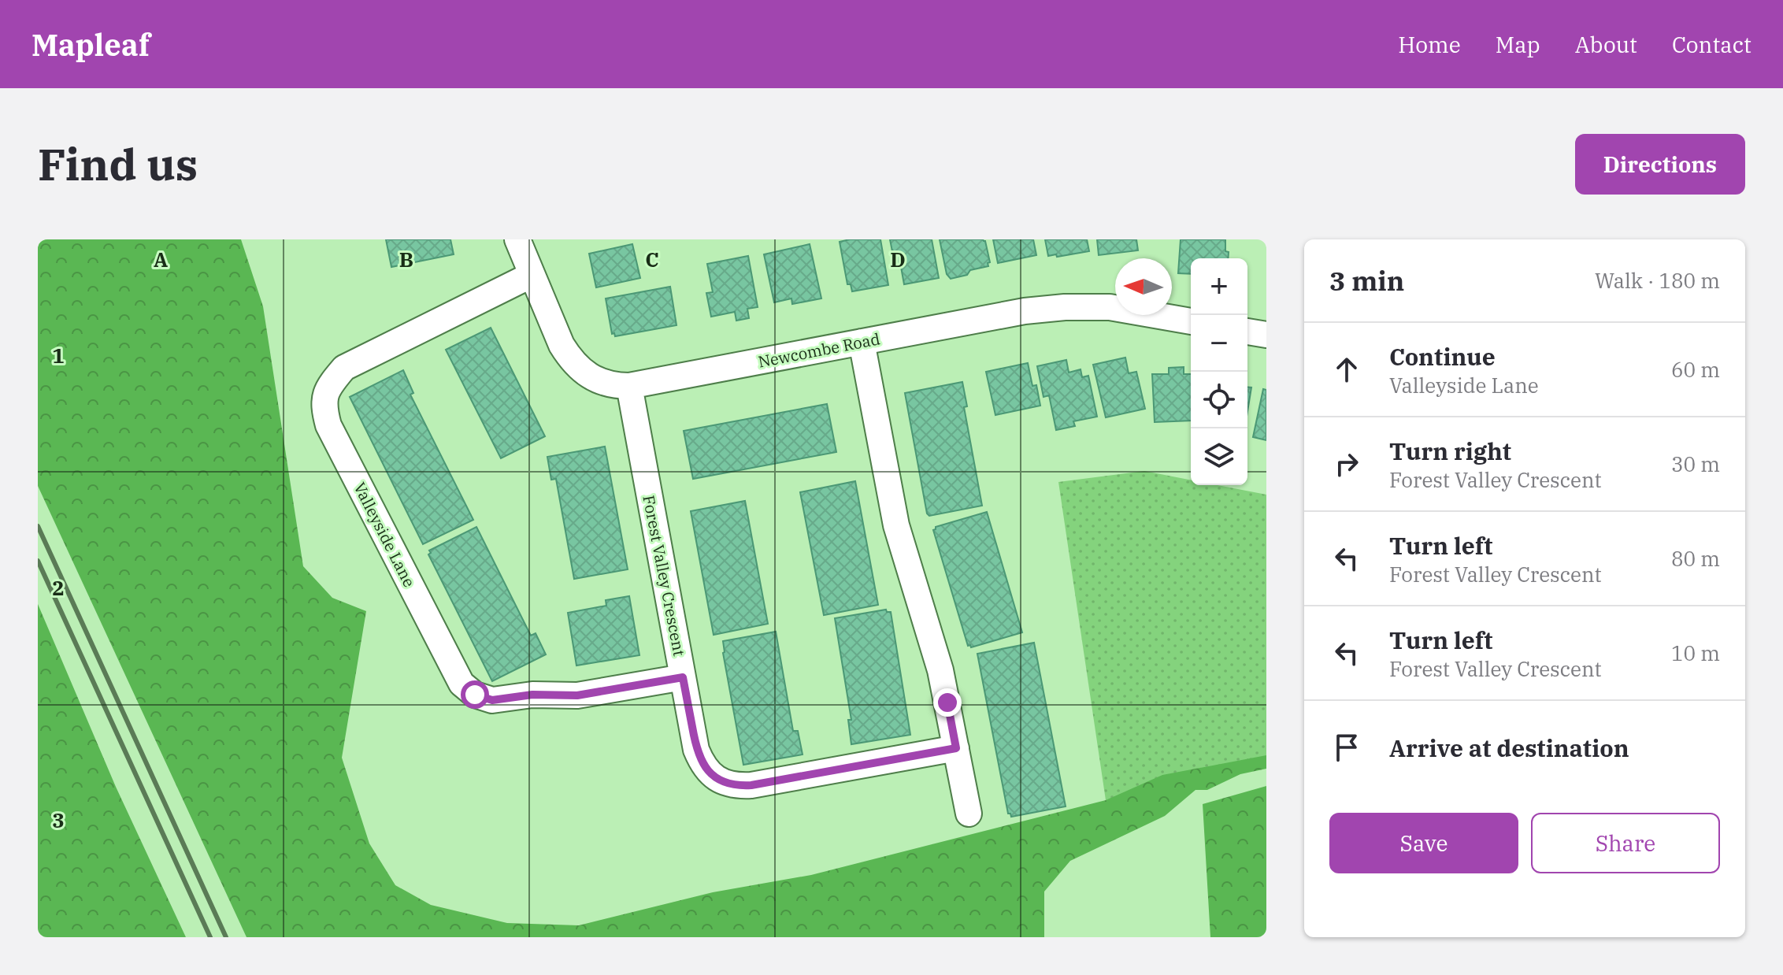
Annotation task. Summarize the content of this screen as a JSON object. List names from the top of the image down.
{
  "streets": {
    "street": ["Newcombe Road", "Valleyside Lane", "Forest Valley Crescent"]
  },
  "crossings": [
    ["Newcombe Road", "Valleyside Lane"],
    ["Newcombe Road", "Forest Valley Crescent"],
    ["Valleyside Lane", "Forest Valley Crescent"]
  ],
  "north": "left",
  "page": {
    "header": "Mapleaf",
    "nav": [
      "Home",
      "Map",
      "About",
      "Contact"
    ],
    "buttons": [
      "Directions",
      ["Save", "Share"]
    ],
    "title": "Find us",
    "heading": ["3 min", "Walk · 180 m"],
    "map_buttons": ["+", "−"],
    "list": [
      ["Continue", "Valleyside Lane", "60 m"],
      ["Turn right", "Forest Valley Crescent", "30 m"],
      ["Turn left", "Forest Valley Crescent", "80 m"],
      ["Turn left", "Forest Valley Crescent", "10 m"],
      "Arrive at destination"
    ]
  },
  "grid": {
    "columns": [
      "A",
      "B",
      "C",
      "D"
    ],
    "rows": ["1", "2", "3"]
  }
}
